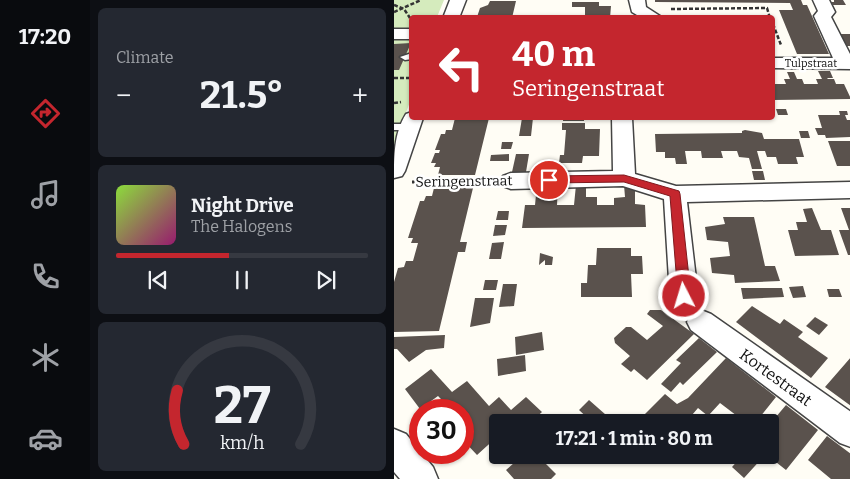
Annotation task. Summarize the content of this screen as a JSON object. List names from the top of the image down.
{
  "streets": {
    "street": ["Tulpstraat", "Seringenstraat", "Kortestraat"]
  },
  "page": {
    "tabs": "17:20",
    "tile": "Climate",
    "turn": ["40 m", "Seringenstraat"],
    "heat": ["−", "21.5°", "+"],
    "song": ["Night Drive", "The Halogens"],
    "limit": "30",
    "trip": "17:21 · 1 min · 80 m",
    "gauge": ["27", "km/h"]
  }
}
